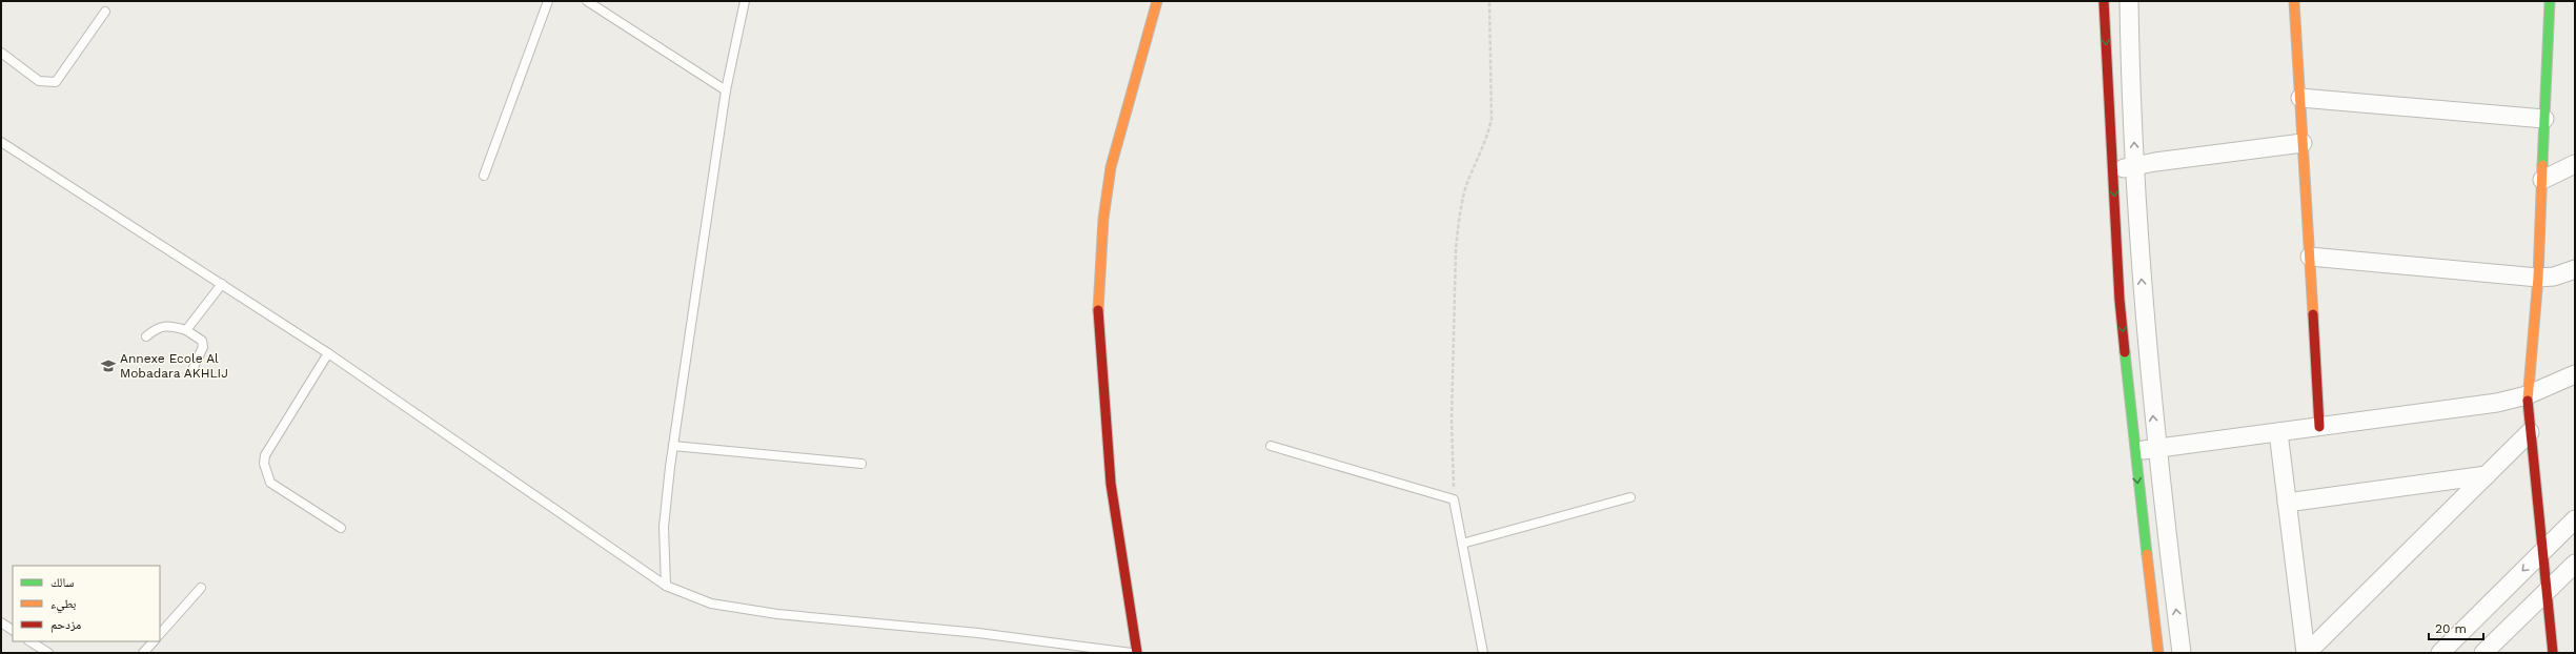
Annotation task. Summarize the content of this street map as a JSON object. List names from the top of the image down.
{
  "places": {
    "school or university": ["Annexe Ecole Al Mobadara AKHLIJ"]
  },
  "legend": ["سالك", "بطيء", "مزدحم"],
  "scale_bar": "20 m"
}
